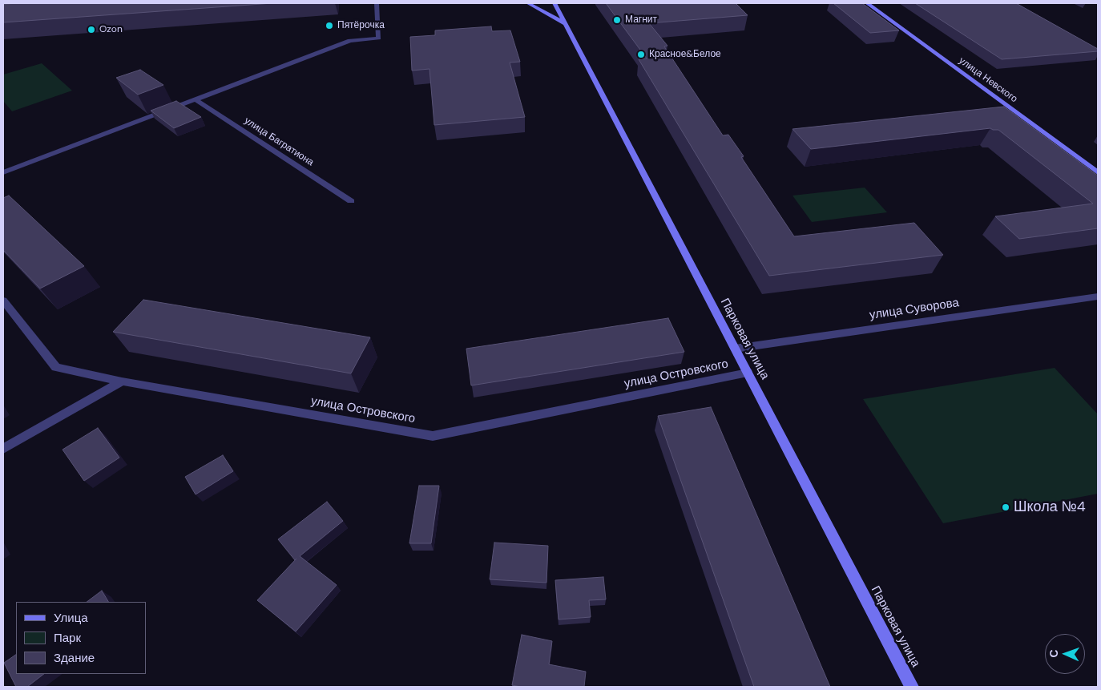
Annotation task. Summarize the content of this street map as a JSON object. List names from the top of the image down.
{
  "streets": {
    "main road": ["улица Невского", "Парковая улица"],
    "street": ["улица Багратиона", "улица Суворова", "улица Островского"]
  },
  "crossings": [
    ["улица Суворова", "Парковая улица"],
    ["Парковая улица", "улица Островского"]
  ],
  "places": [
    "Магнит",
    "Пятёрочка",
    "Ozon",
    "Красное&Белое",
    "Школа №4"
  ],
  "legend": ["Улица", "Парк", "Здание"],
  "north": "left"
}
